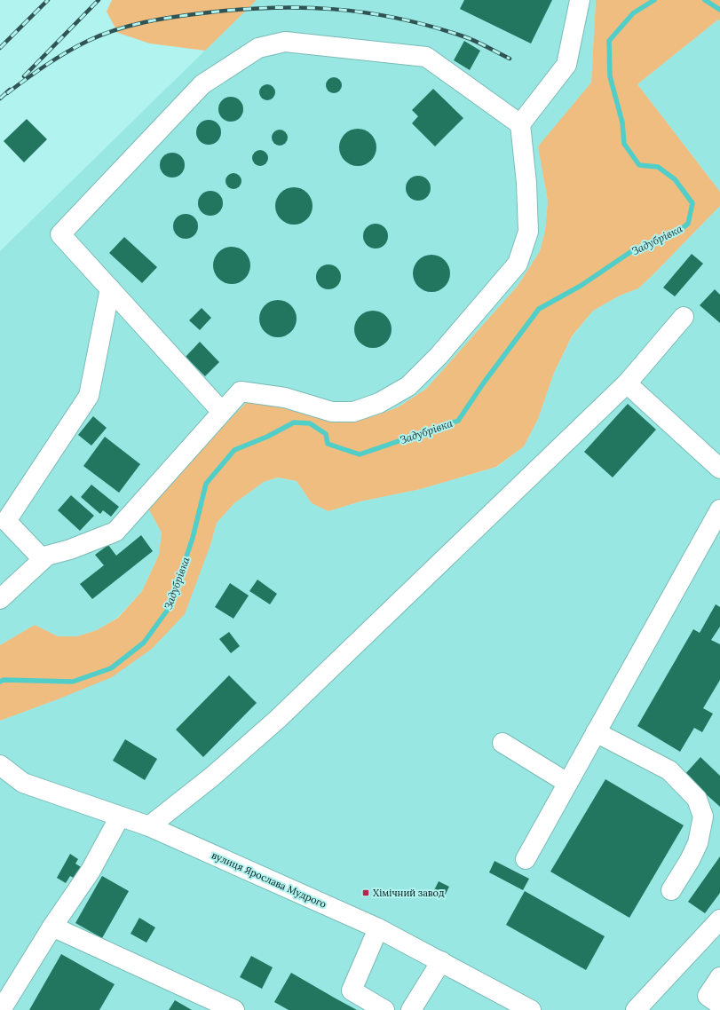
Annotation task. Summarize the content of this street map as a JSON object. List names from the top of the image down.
{
  "streets": {
    "main road": ["вулиця Ярослава Мудрого"]
  },
  "water": ["Задубрівка"],
  "places": {
    "transit": ["Хімічний завод"]
  }
}
